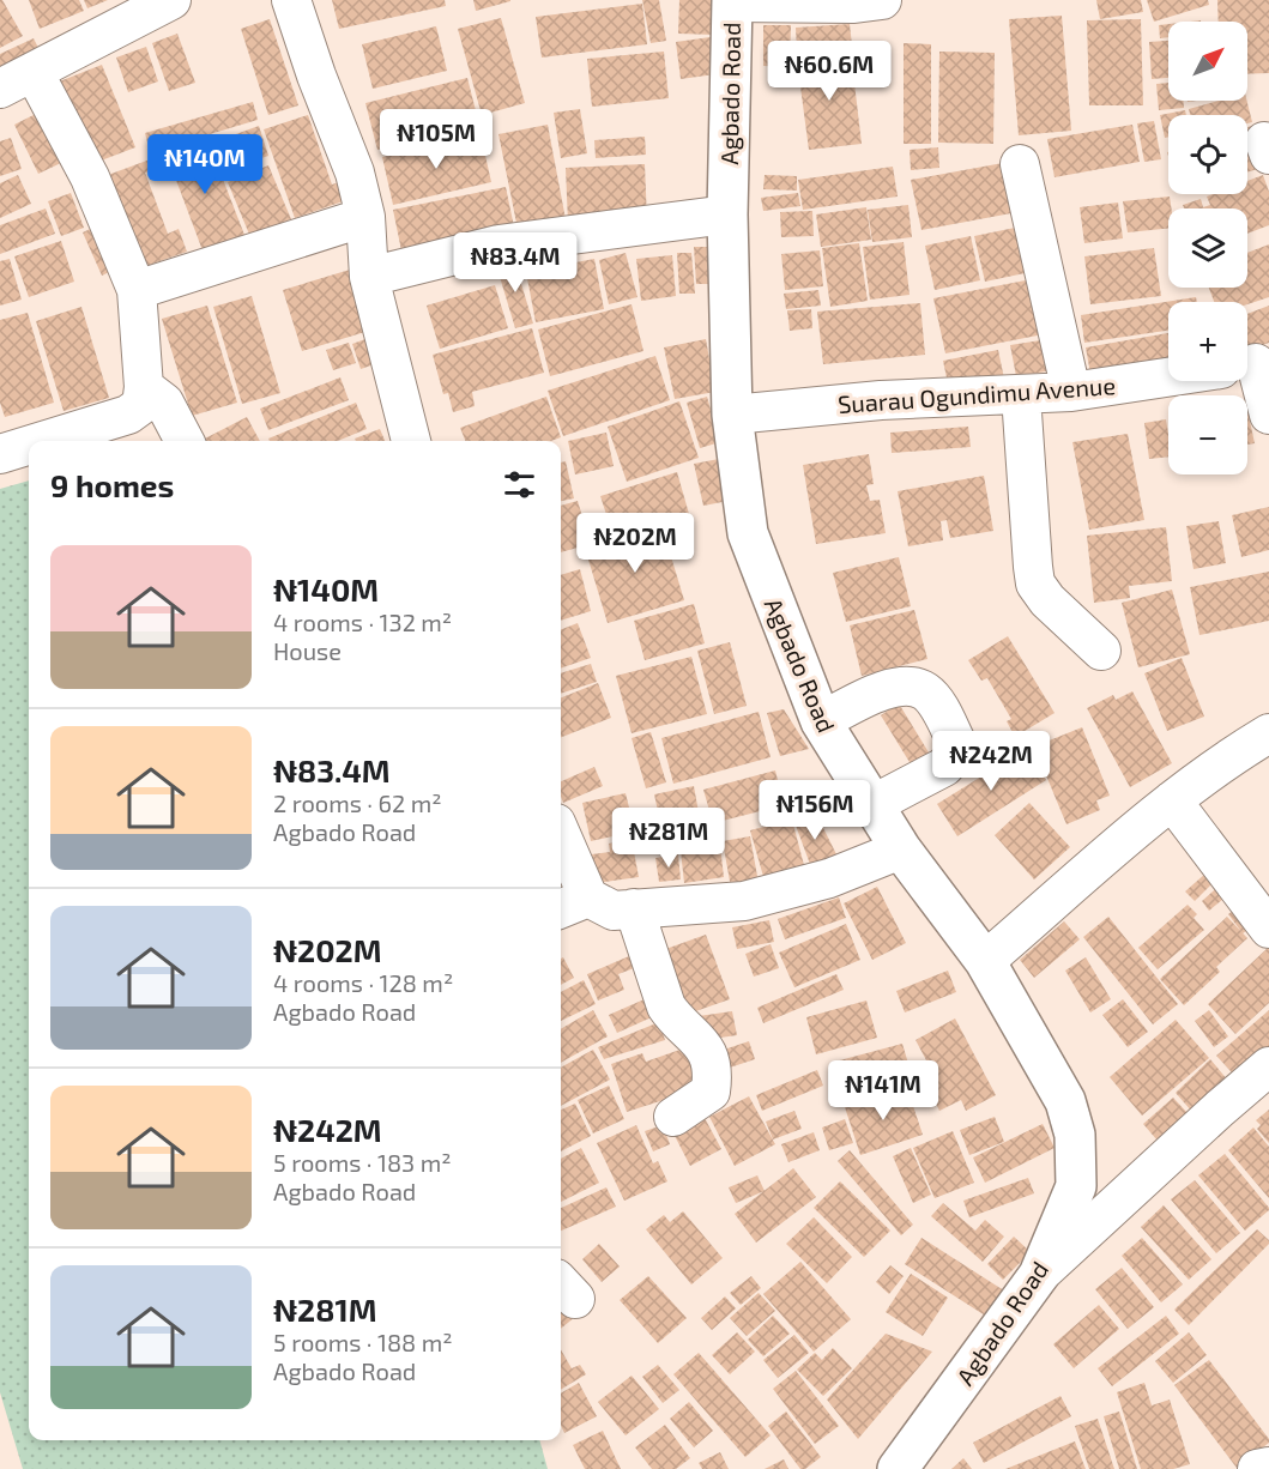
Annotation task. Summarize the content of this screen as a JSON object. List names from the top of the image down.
{
  "streets": {
    "main road": ["Agbado Road"],
    "street": ["Suarau Ogundimu Avenue"]
  },
  "crossings": [
    ["Agbado Road", "Suarau Ogundimu Avenue"]
  ],
  "north": "top right",
  "page": {
    "map_buttons": ["+", "−"],
    "price": [
      "₦60.6M",
      "₦105M",
      "₦140M",
      "₦83.4M",
      "₦202M",
      "₦242M",
      "₦156M",
      "₦281M",
      "₦141M"
    ],
    "heading": "9 homes",
    "list": [
      {
        "name": "₦140M",
        "note": "4 rooms · 132 m² · House"
      },
      {
        "name": "₦83.4M",
        "note": "2 rooms · 62 m² · Agbado Road"
      },
      {
        "name": "₦202M",
        "note": "4 rooms · 128 m² · Agbado Road"
      },
      {
        "name": "₦242M",
        "note": "5 rooms · 183 m² · Agbado Road"
      },
      {
        "name": "₦281M",
        "note": "5 rooms · 188 m² · Agbado Road"
      }
    ]
  }
}
